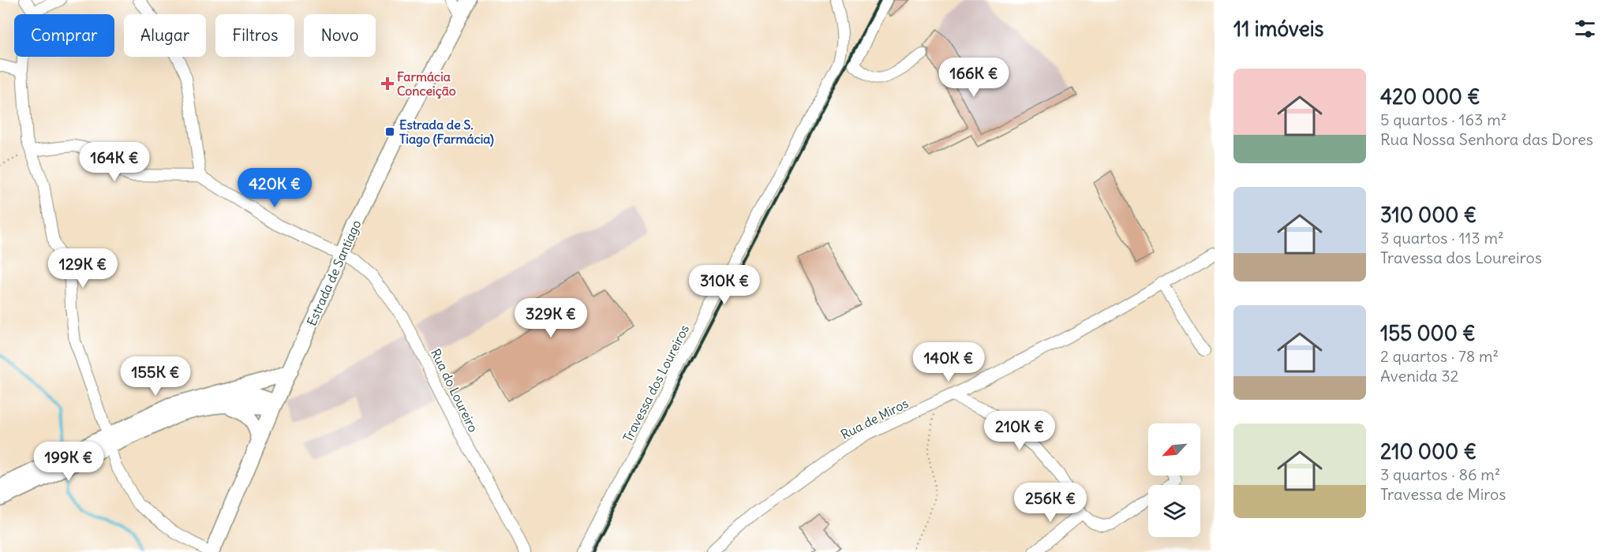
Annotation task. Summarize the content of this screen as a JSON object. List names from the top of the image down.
{
  "streets": {
    "main road": ["Estrada de Santiago"],
    "street": ["Travessa dos Loureiros", "Rua do Loureiro", "Rua de Miros"]
  },
  "crossings": [
    ["Estrada de Santiago", "Rua do Loureiro"]
  ],
  "places": {
    "health": ["Farmácia Conceição"],
    "transit": ["Estrada de S. Tiago (Farmácia)"]
  },
  "north": "bottom left",
  "page": {
    "heading": "11 imóveis",
    "chip": [
      "Comprar",
      "Alugar",
      "Filtros",
      "Novo"
    ],
    "list": [
      {
        "name": "420 000 €",
        "note": "5 quartos · 163 m² · Rua Nossa Senhora das Dores"
      },
      {
        "name": "310 000 €",
        "note": "3 quartos · 113 m² · Travessa dos Loureiros"
      },
      {
        "name": "155 000 €",
        "note": "2 quartos · 78 m² · Avenida 32"
      },
      {
        "name": "210 000 €",
        "note": "3 quartos · 86 m² · Travessa de Miros"
      }
    ],
    "price": [
      "166K €",
      "164K €",
      "420K €",
      "129K €",
      "310K €",
      "329K €",
      "140K €",
      "155K €",
      "210K €",
      "199K €",
      "256K €"
    ]
  }
}
